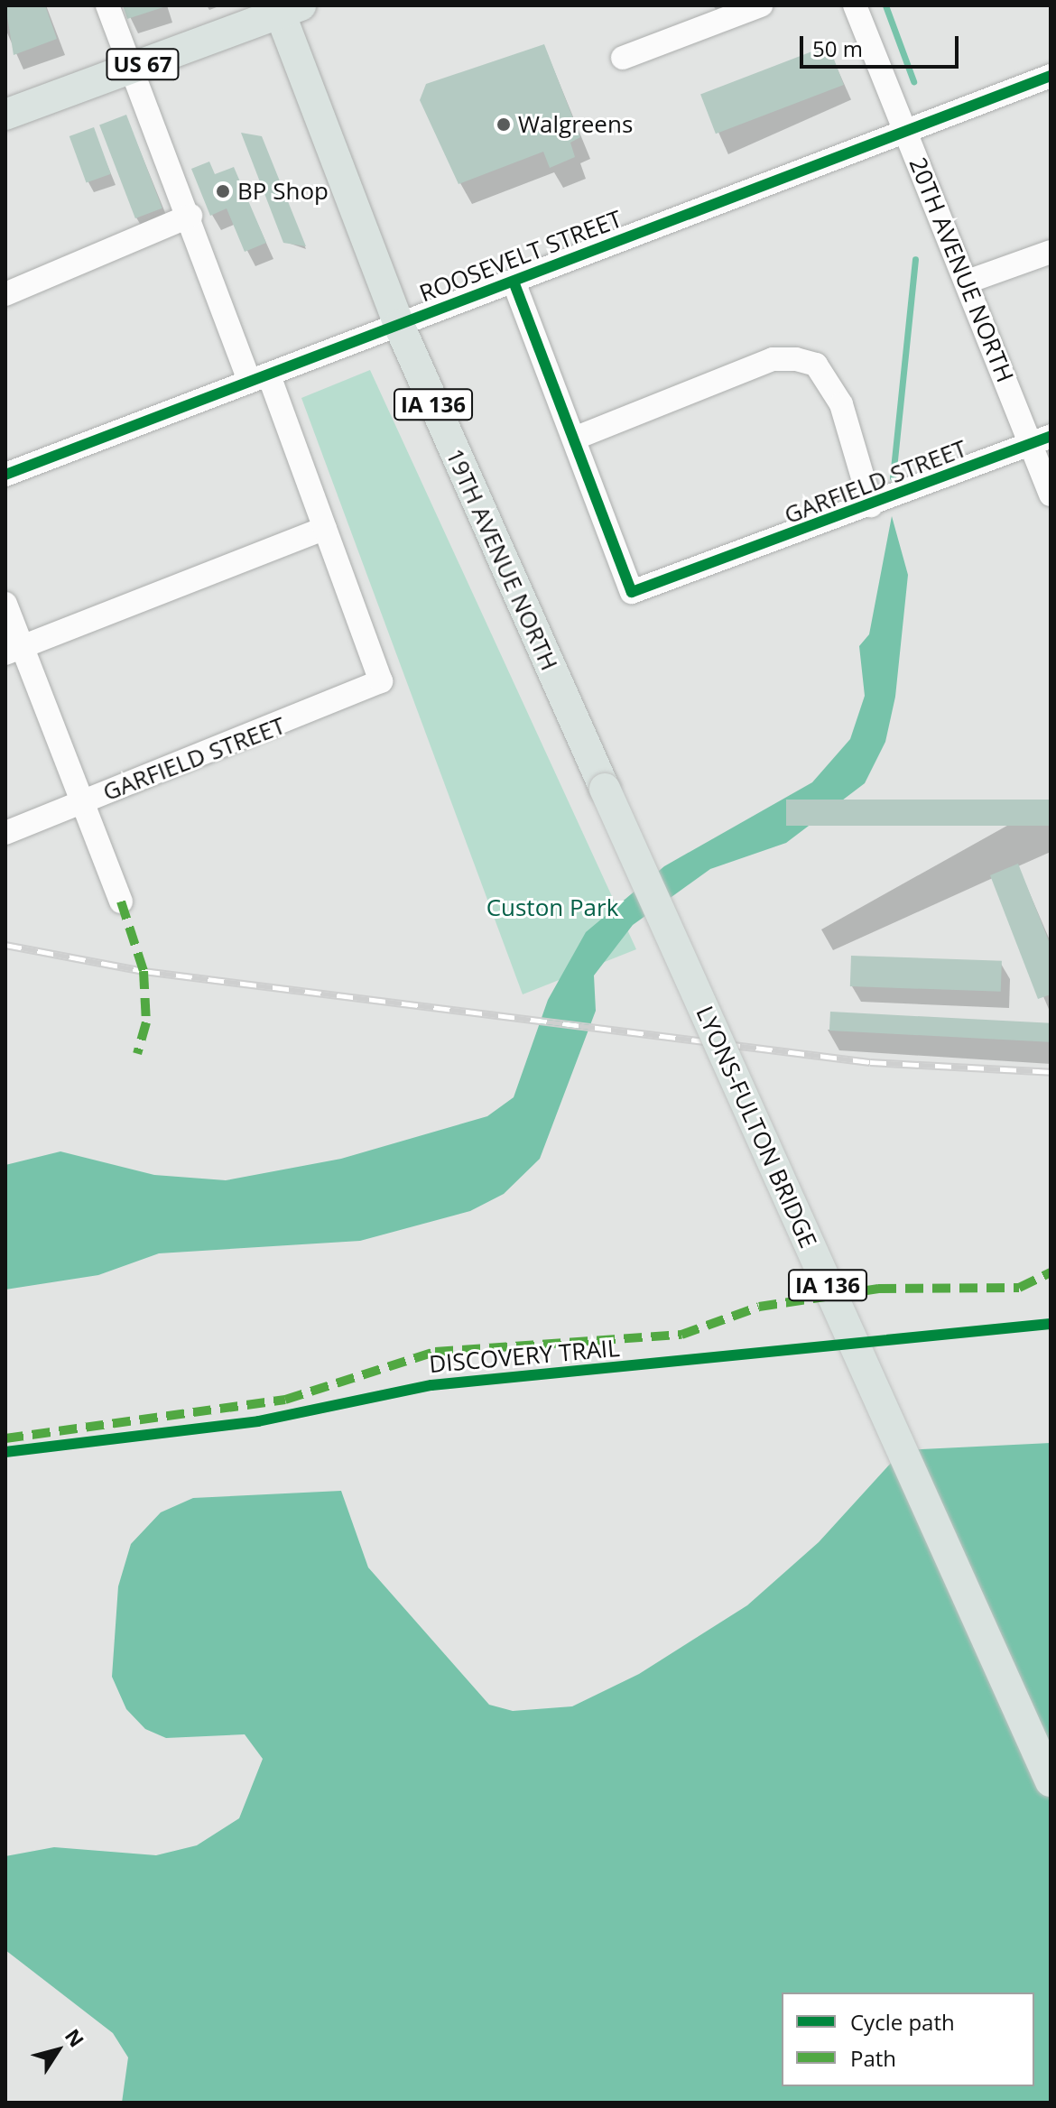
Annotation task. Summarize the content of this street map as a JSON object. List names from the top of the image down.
{
  "streets": {
    "main road": [
      "US 67",
      "IA 136",
      "19TH AVENUE NORTH",
      "LYONS-FULTON BRIDGE"
    ],
    "street": ["ROOSEVELT STREET", "20TH AVENUE NORTH", "GARFIELD STREET"],
    "cycle path": ["DISCOVERY TRAIL"]
  },
  "crossings": [
    ["US 67", "19TH AVENUE NORTH"],
    ["ROOSEVELT STREET", "20TH AVENUE NORTH"],
    ["ROOSEVELT STREET", "19TH AVENUE NORTH"],
    ["20TH AVENUE NORTH", "GARFIELD STREET"],
    ["19TH AVENUE NORTH", "LYONS-FULTON BRIDGE"]
  ],
  "parks": ["Custon Park"],
  "places": ["Walgreens", "BP Shop"],
  "legend": ["Cycle path", "Path"],
  "scale_bar": "50 m",
  "north": "top right"
}
